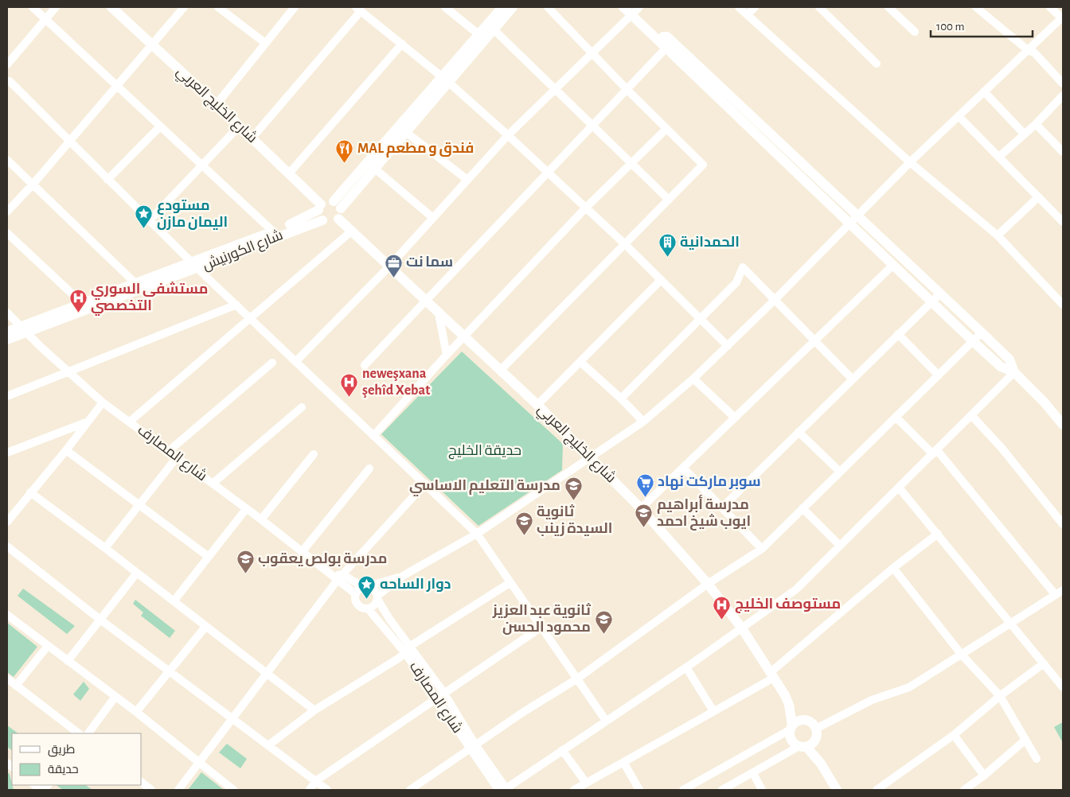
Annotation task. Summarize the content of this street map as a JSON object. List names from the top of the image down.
{
  "streets": {
    "street": ["شارع الخليج العربي", "شارع الكورنيش", "شارع المصارف"]
  },
  "crossings": [
    ["شارع الخليج العربي", "شارع الكورنيش"],
    ["شارع الكورنيش", "شارع المصارف"]
  ],
  "parks": ["حديقة الخليج"],
  "places": {
    "restaurant": ["MAL فندق و مطعم"],
    "place": ["مستودع اليمان مازن", "دوار الساحه"],
    "building": ["الحمدانية"],
    "office": ["سما نت"],
    "hospital": ["مستشفى السوري التخصصي", "neweşxana şehîd Xebat", "مستوصف الخليج"],
    "supermarket": ["سوبر ماركت نهاد"],
    "school or university": [
      "مدرسة التعليم الاساسي",
      "مدرسة أبراهيم ايوب شيخ احمد",
      "ثانوية السيدة زينب",
      "مدرسة بولص يعقوب",
      "ثانوية عبد العزيز محمود الحسن"
    ]
  },
  "legend": ["طريق", "حديقة"],
  "scale_bar": "100 m"
}
